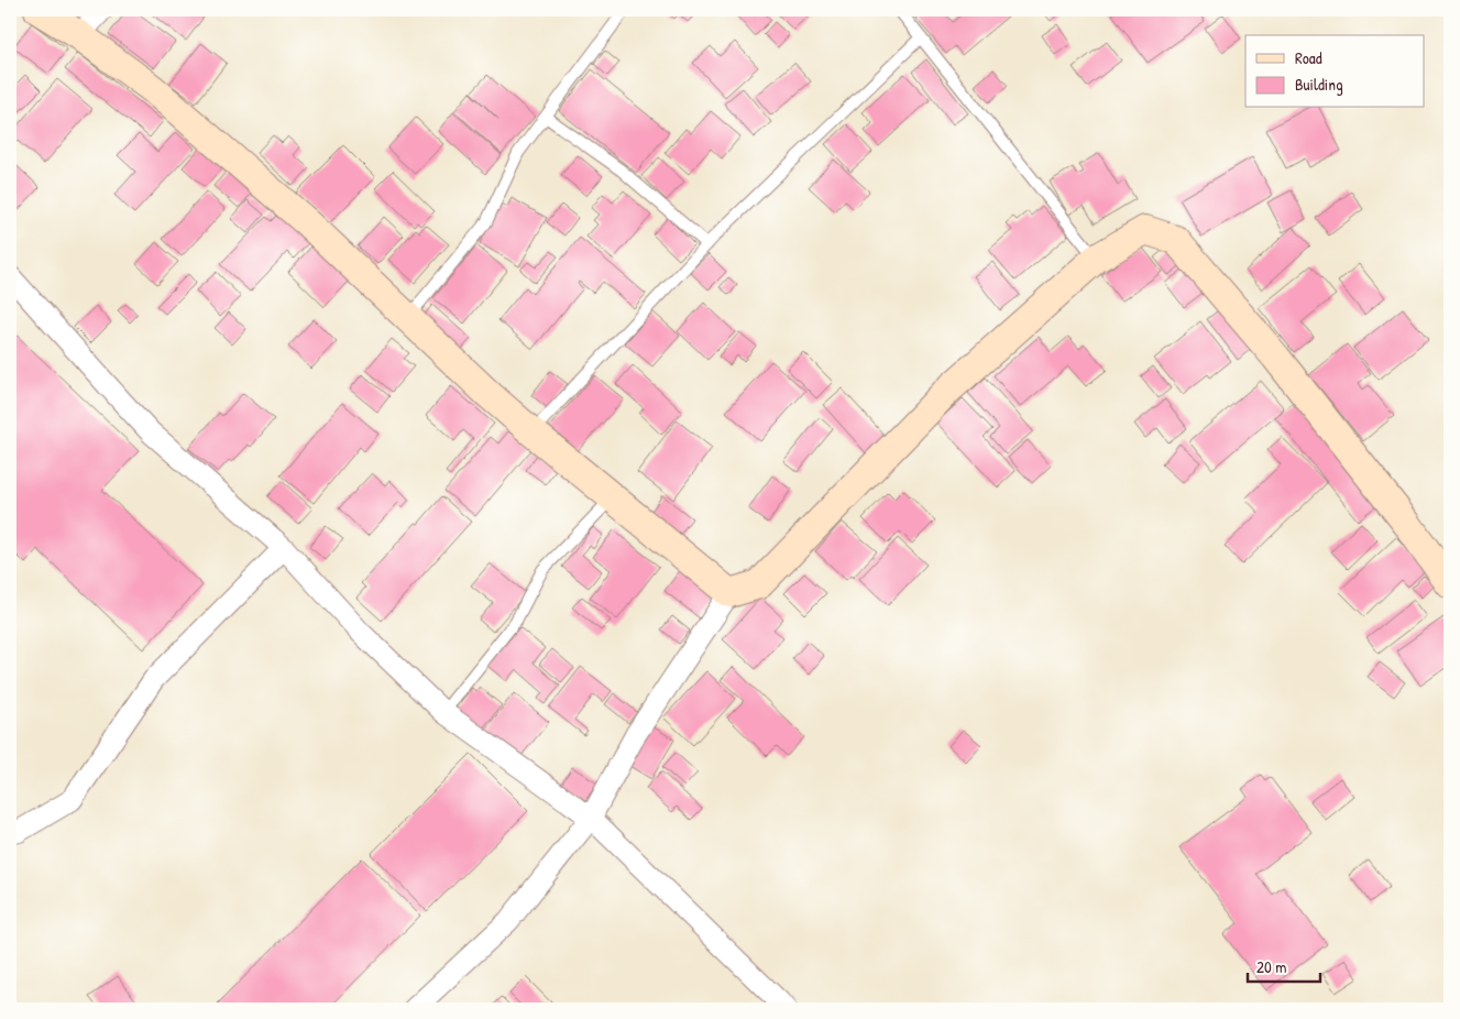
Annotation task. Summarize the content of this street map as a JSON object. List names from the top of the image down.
{
  "legend": ["Road", "Building"],
  "scale_bar": "20 m"
}
